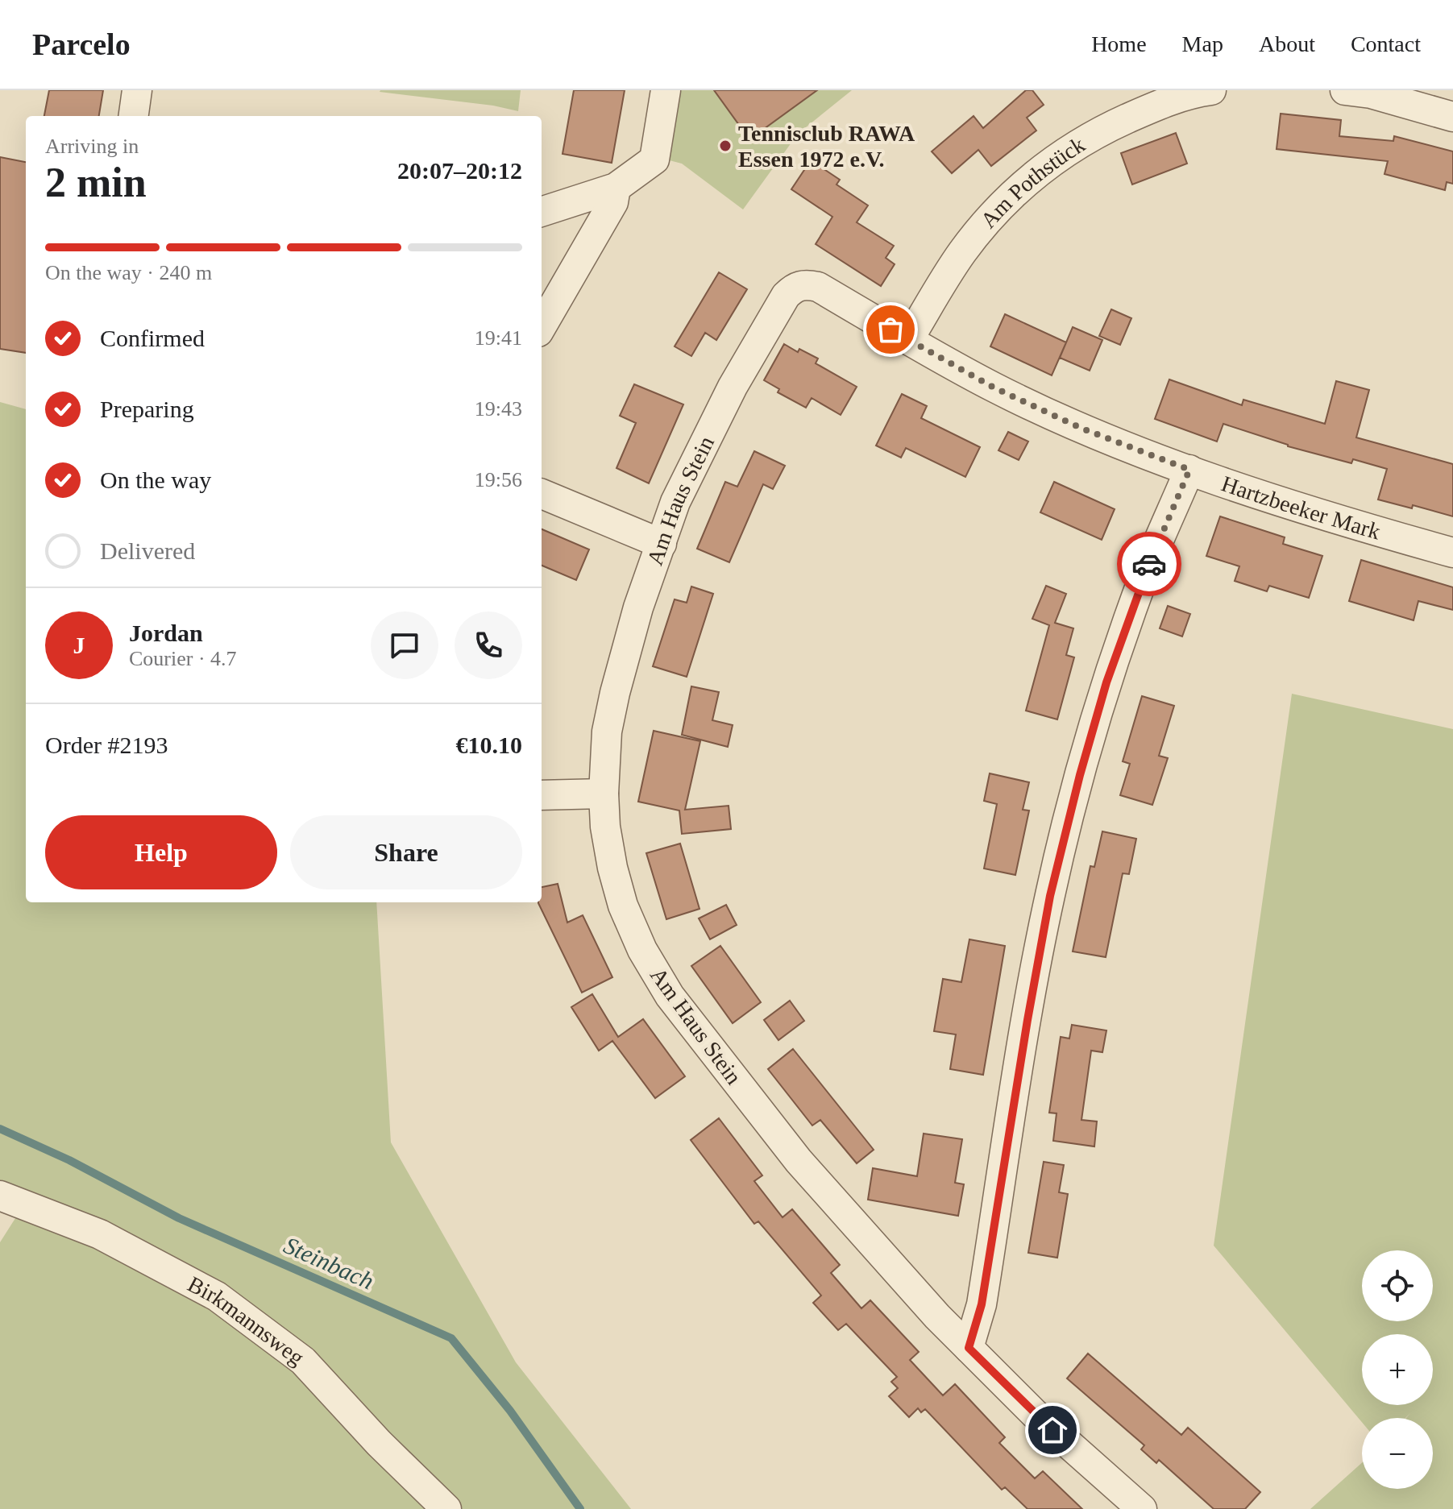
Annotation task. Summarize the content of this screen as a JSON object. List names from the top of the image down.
{
  "streets": {
    "street": [
      "Am Pothstück",
      "Am Haus Stein",
      "Hartzbeeker Mark",
      "Birkmannsweg"
    ]
  },
  "crossings": [
    ["Am Pothstück", "Hartzbeeker Mark"],
    ["Am Haus Stein", "Hartzbeeker Mark"]
  ],
  "water": ["Steinbach"],
  "places": ["Tennisclub RAWA Essen 1972 e.V."],
  "page": {
    "header": "Parcelo",
    "nav": [
      "Home",
      "Map",
      "About",
      "Contact"
    ],
    "heading": ["2 min", "Arriving in", "20:07–20:12"],
    "panel": [
      "Jordan",
      "Courier · 4.7",
      "Order #2193",
      "€10.10"
    ],
    "bar": "On the way · 240 m",
    "list": [
      ["Confirmed", "19:41"],
      ["Preparing", "19:43"],
      ["On the way", "19:56"],
      "Delivered"
    ],
    "round": "J",
    "buttons": ["Help", "Share"],
    "map_buttons": ["+", "−"]
  }
}
